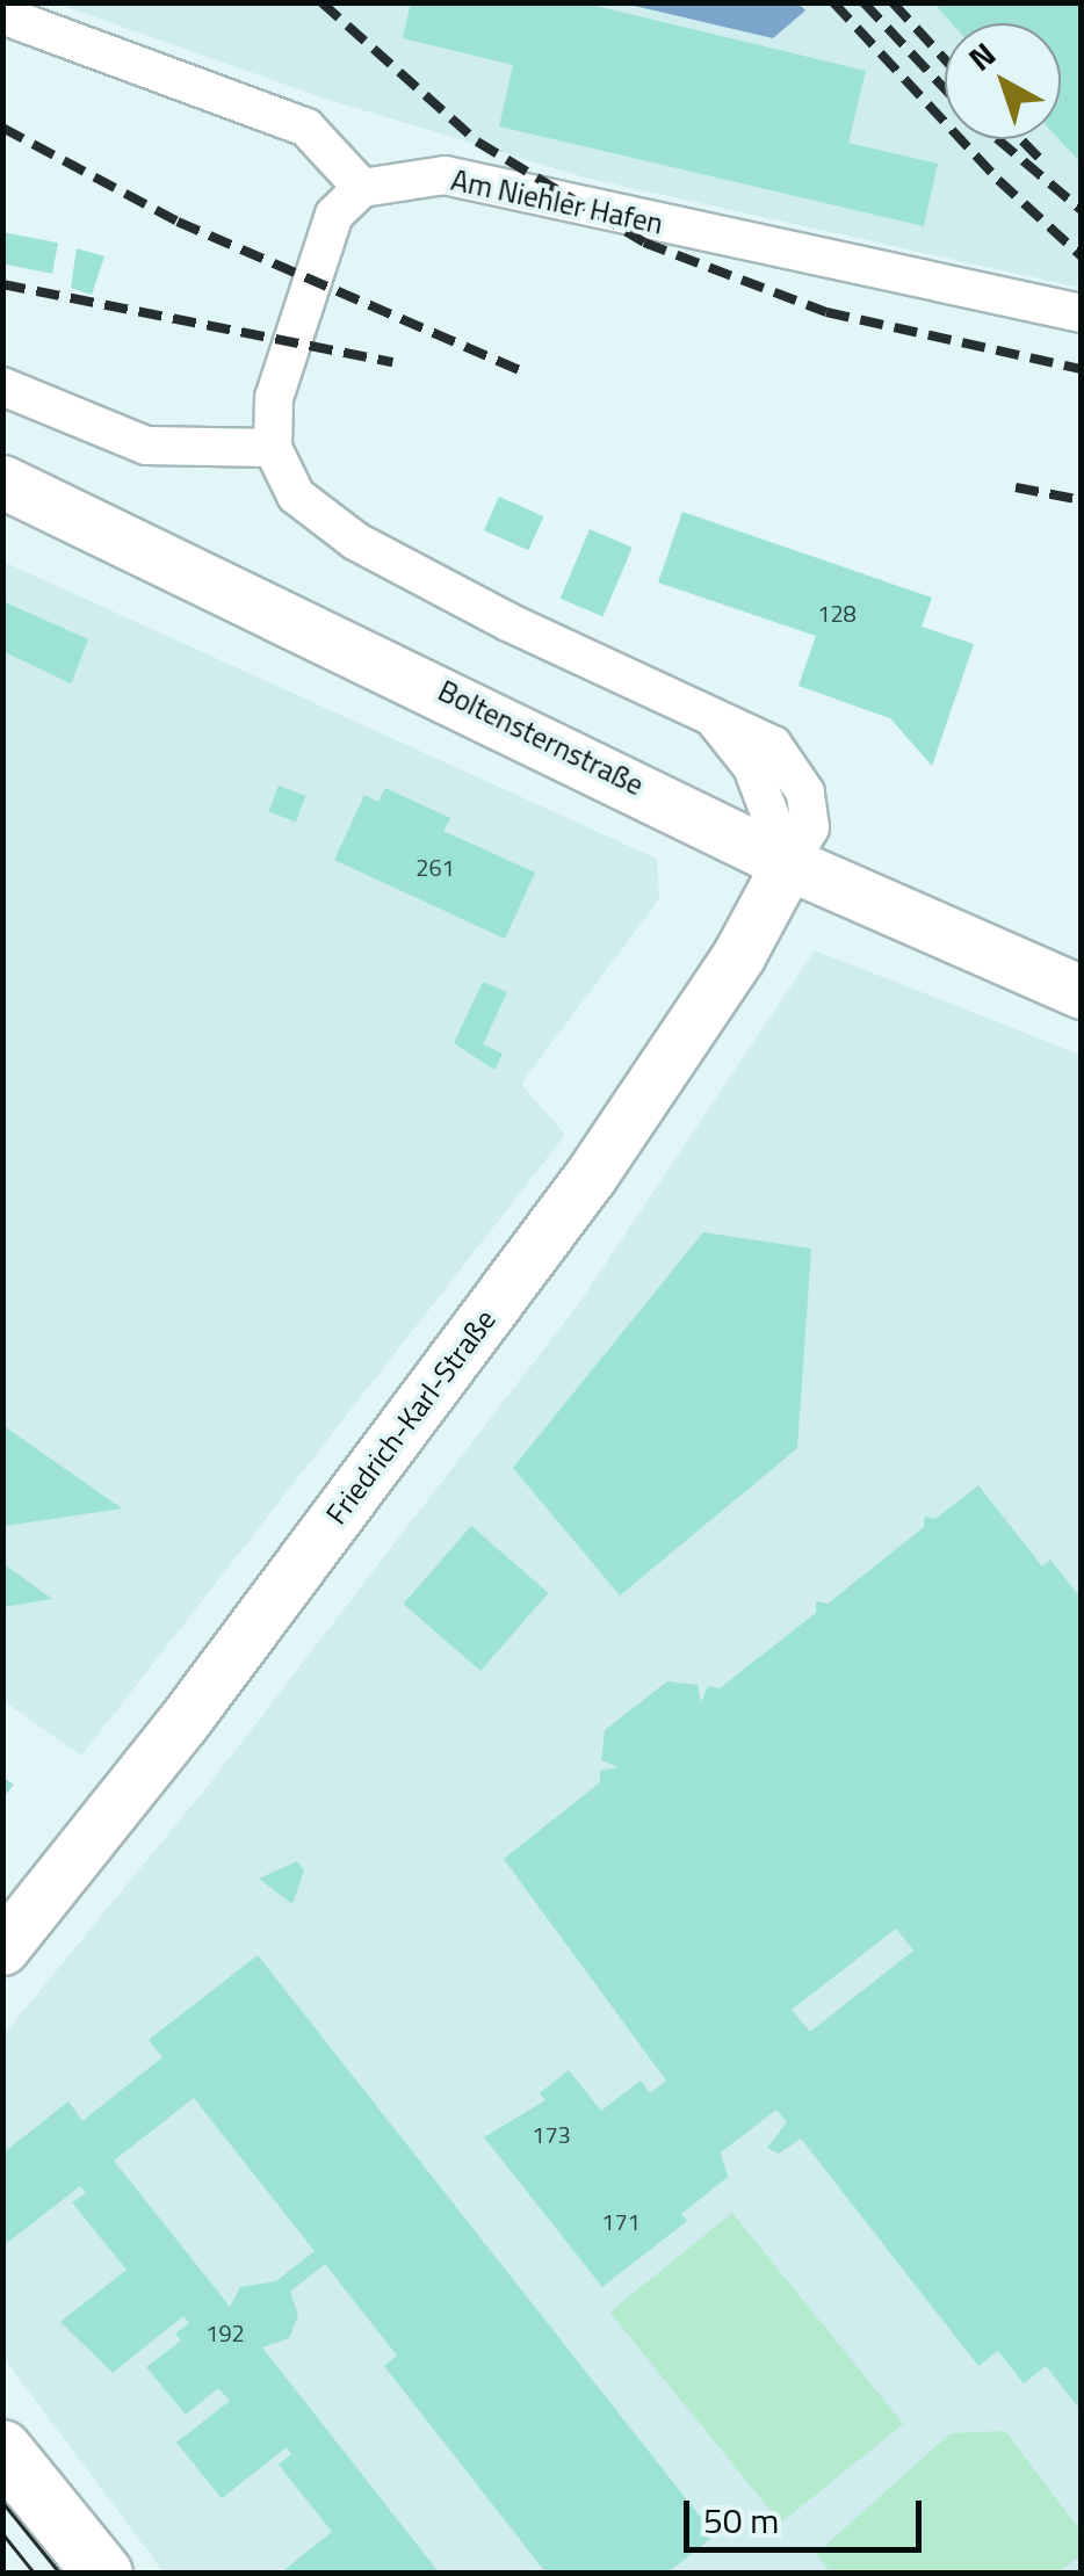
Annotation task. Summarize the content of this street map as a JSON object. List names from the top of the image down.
{
  "streets": {
    "main road": ["Boltensternstraße", "Friedrich-Karl-Straße"],
    "street": ["Am Niehler Hafen"]
  },
  "crossings": [
    ["Boltensternstraße", "Friedrich-Karl-Straße"]
  ],
  "house_numbers": [
    "128",
    "261",
    "173",
    "171",
    "192"
  ],
  "scale_bar": "50 m",
  "north": "top left"
}
